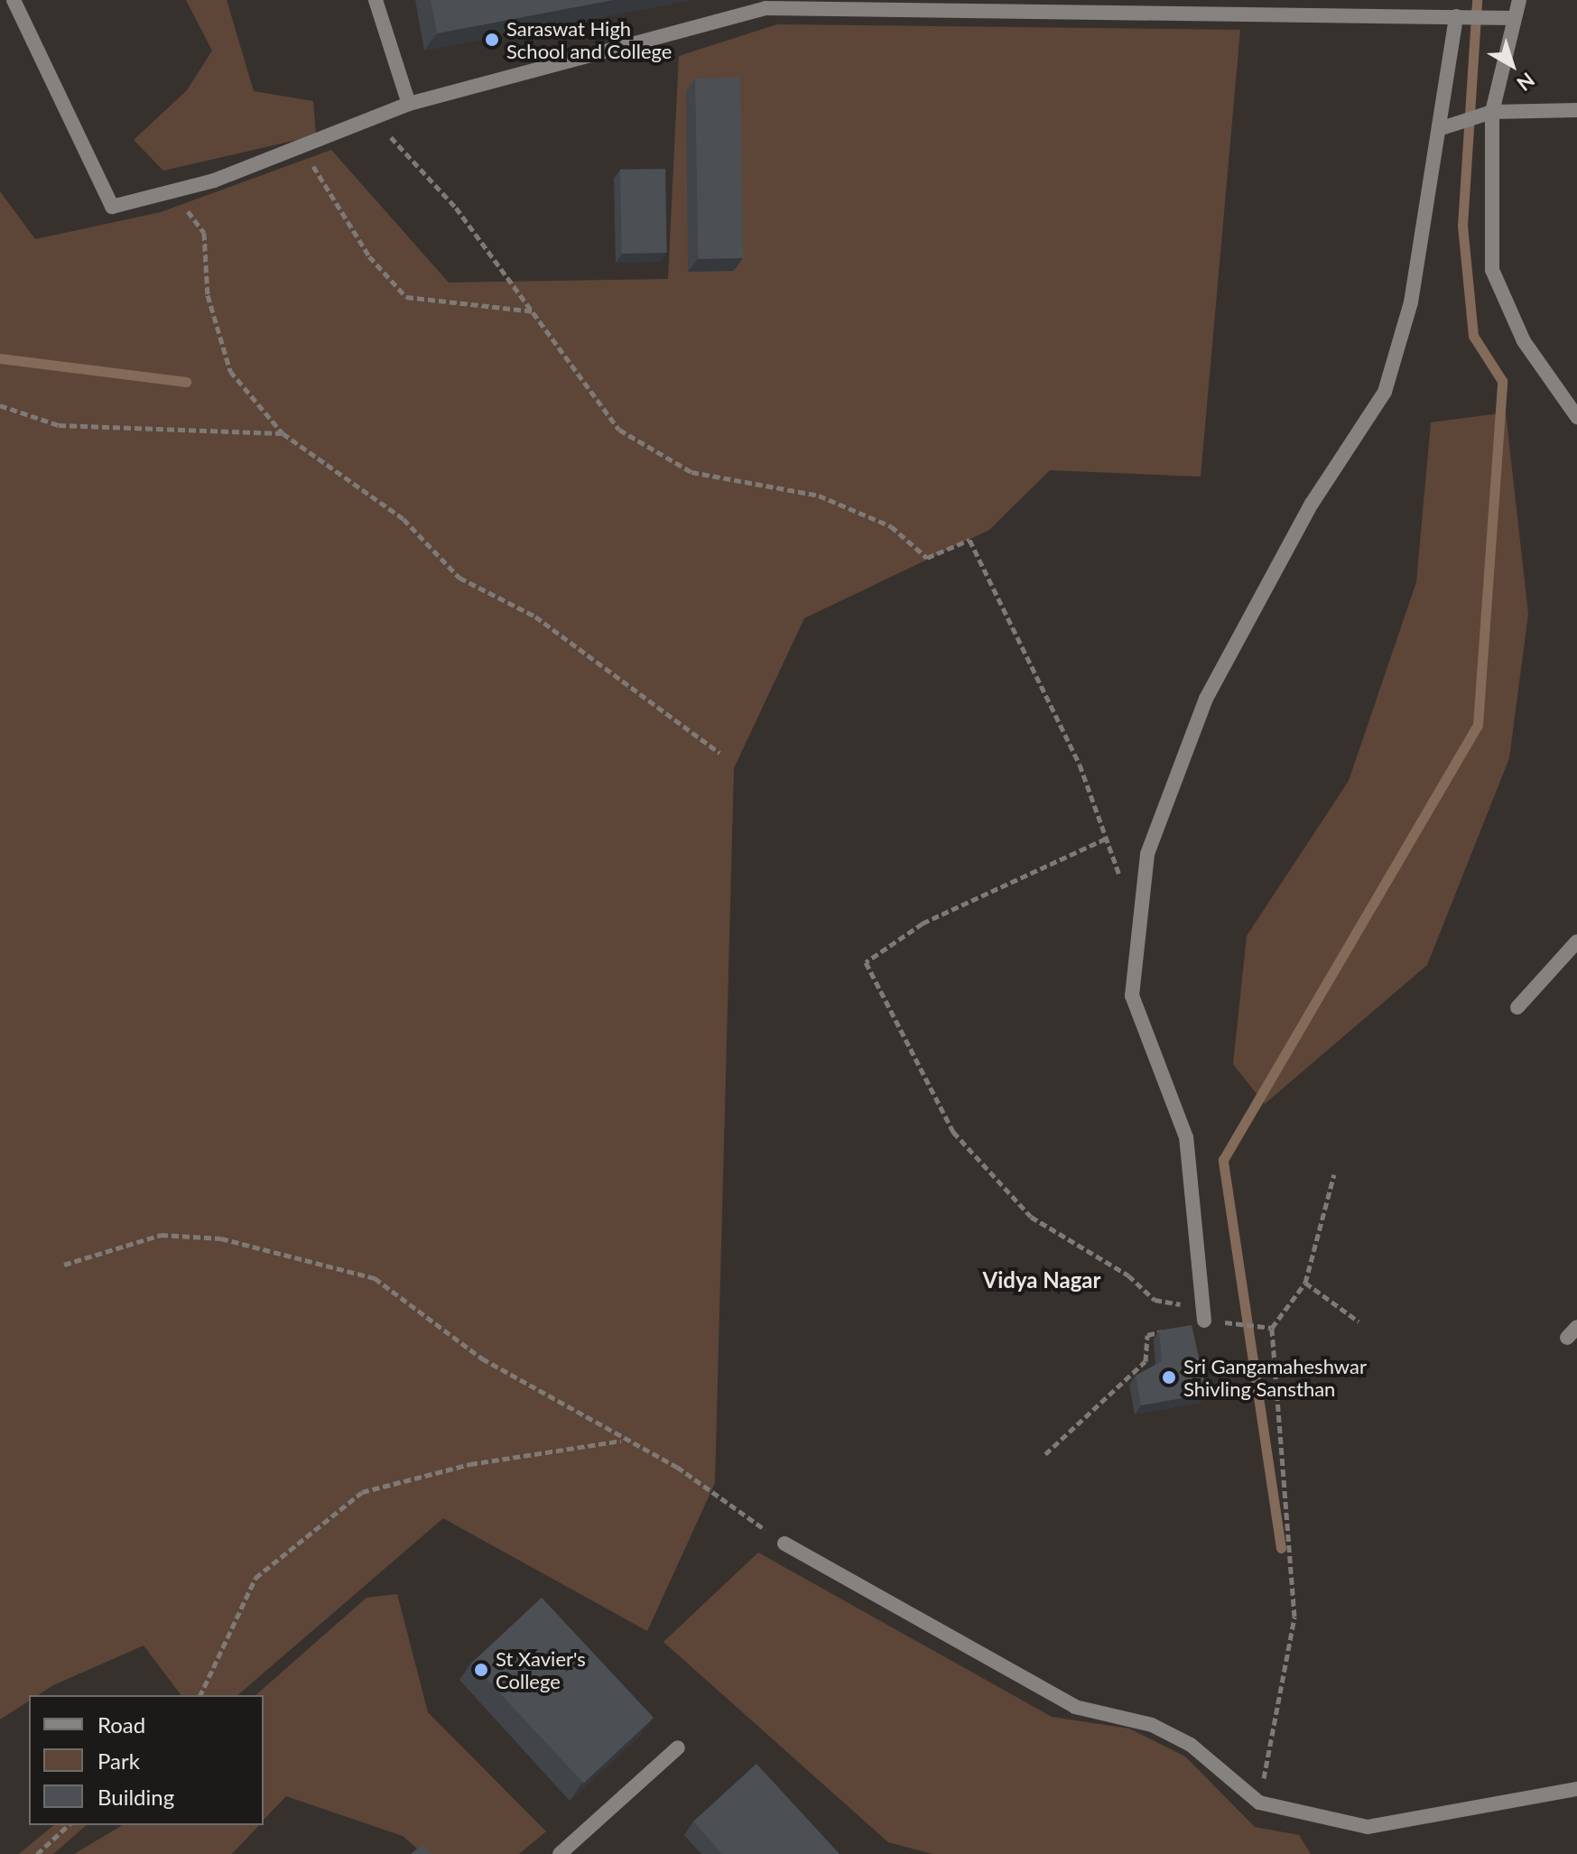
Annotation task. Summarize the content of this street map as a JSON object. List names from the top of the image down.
{
  "districts": ["Vidya Nagar"],
  "places": ["Saraswat High School and College", "Sri Gangamaheshwar Shivling Sansthan", "St Xavier's College"],
  "legend": ["Road", "Park", "Building"],
  "north": "bottom right"
}
